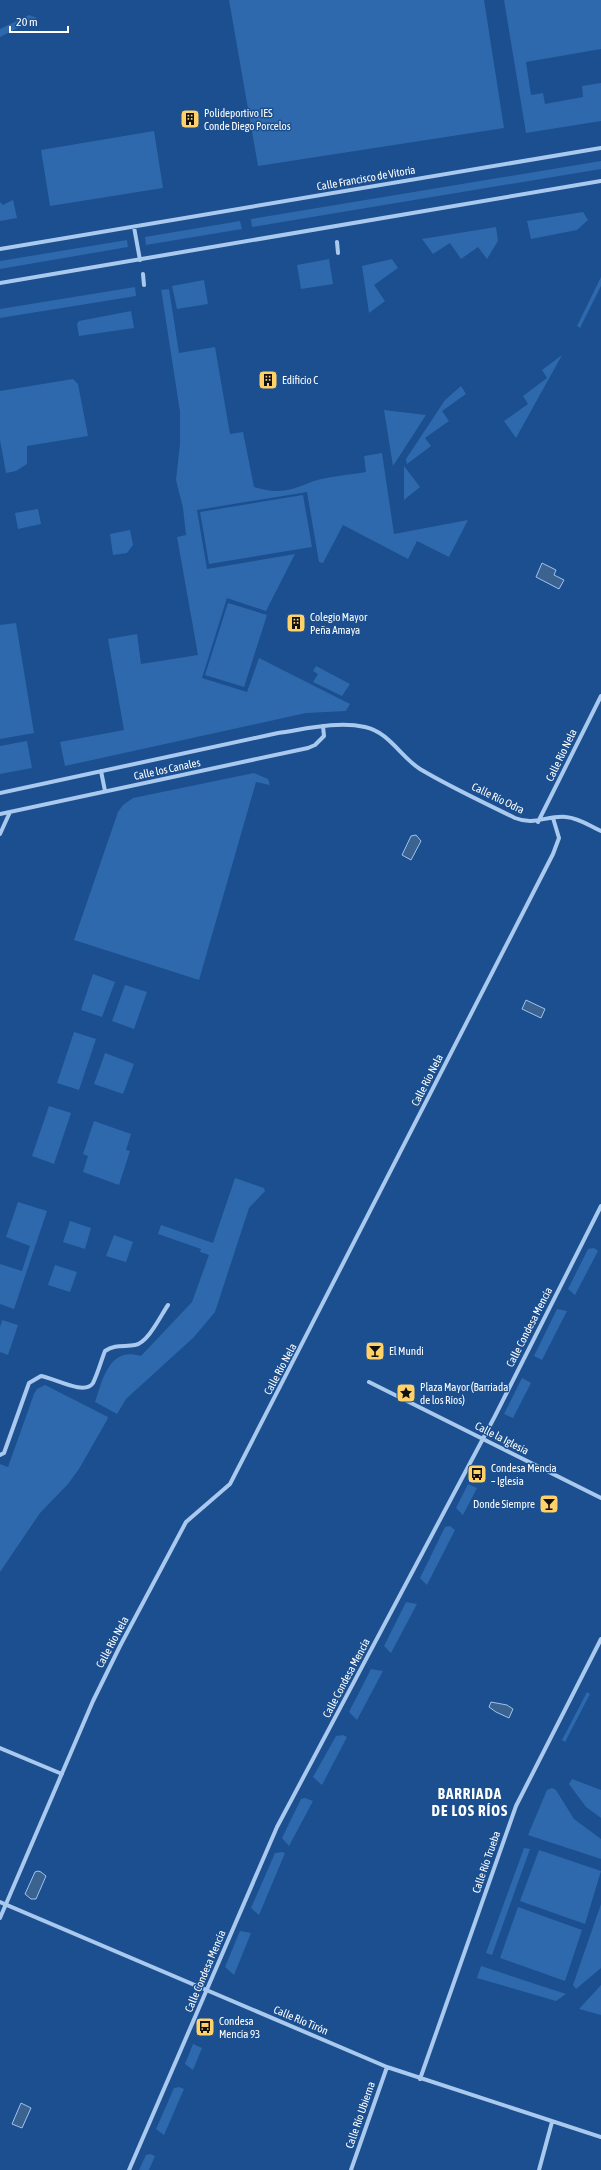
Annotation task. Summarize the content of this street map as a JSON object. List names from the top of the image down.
{
  "streets": {
    "street": [
      "Calle Francisco de Vitoria",
      "Calle Río Nela",
      "Calle los Canales",
      "Calle Río Odra",
      "Calle Condesa Mencía",
      "Calle la Iglesia",
      "Calle Río Trueba",
      "Calle Río Tirón",
      "Calle Río Ubierna"
    ]
  },
  "crossings": [
    ["Calle Río Nela", "Calle Río Odra"],
    ["Calle Río Nela", "Calle Río Tirón"],
    ["Calle los Canales", "Calle Río Odra"],
    ["Calle Condesa Mencía", "Calle la Iglesia"],
    ["Calle Condesa Mencía", "Calle Río Tirón"],
    ["Calle Río Trueba", "Calle Río Tirón"],
    ["Calle Río Tirón", "Calle Río Ubierna"]
  ],
  "districts": ["BARRIADA DE LOS RÍOS"],
  "places": {
    "building": ["Polideportivo IES Conde Diego Porcelos", "Edificio C", "Colegio Mayor Peña Amaya"],
    "bar": ["El Mundi", "Donde Siempre"],
    "place": ["Plaza Mayor (Barriada de los Ríos)"],
    "bus stop": ["Condesa Mencía – Iglesia", "Condesa Mencía 93"]
  },
  "scale_bar": "20 m"
}
